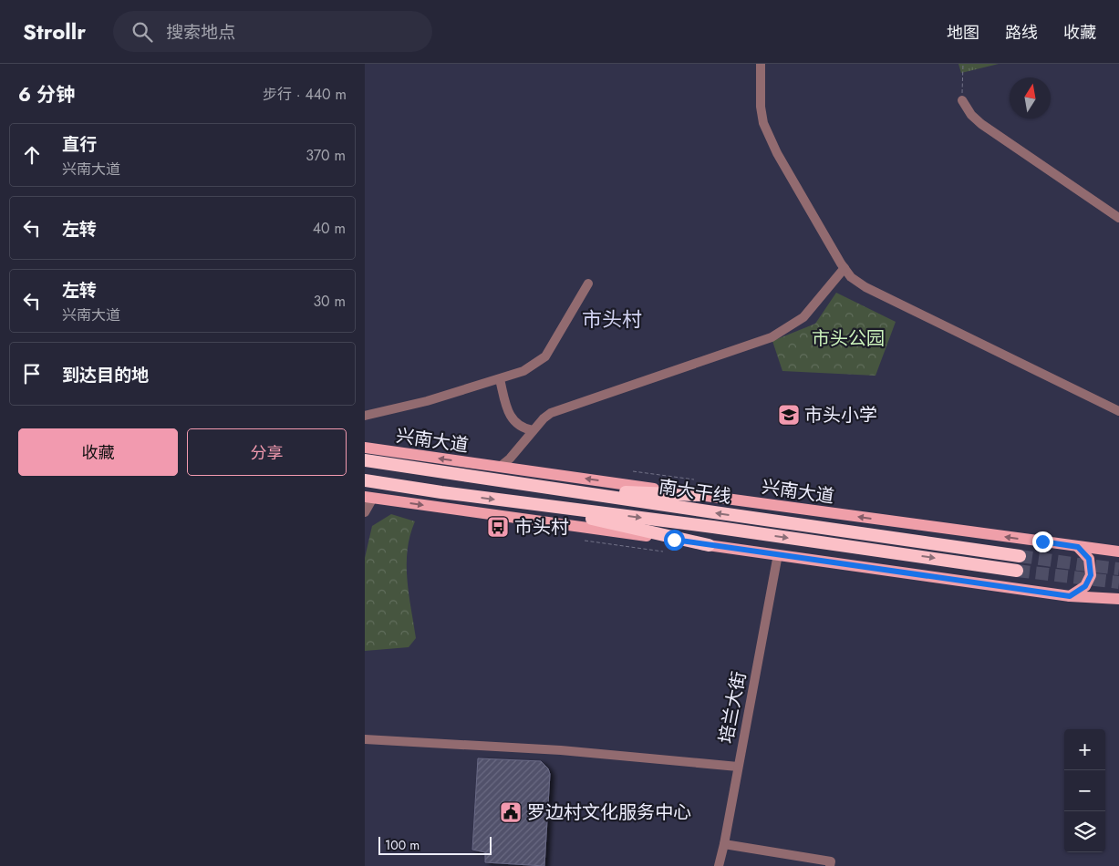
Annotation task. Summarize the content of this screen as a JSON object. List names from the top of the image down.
{
  "streets": {
    "highway": ["南大干线"],
    "main road": ["兴南大道"],
    "street": ["培兰大街"]
  },
  "districts": ["市头村"],
  "parks": ["市头公园"],
  "places": {
    "school or university": ["市头小学"],
    "bus stop": ["市头村"],
    "public building": ["罗边村文化服务中心"]
  },
  "scale_bar": "100 m",
  "north": "top",
  "page": {
    "header": "Strollr",
    "search": "搜索地点",
    "nav": ["地图", "路线", "收藏"],
    "heading": ["6 分钟", "步行 · 440 m"],
    "list": [
      ["直行", "兴南大道", "370 m"],
      ["左转", "40 m"],
      ["左转", "兴南大道", "30 m"],
      "到达目的地"
    ],
    "buttons": ["收藏", "分享"],
    "map_buttons": ["+", "−"],
    "scale": "100 m"
  }
}
